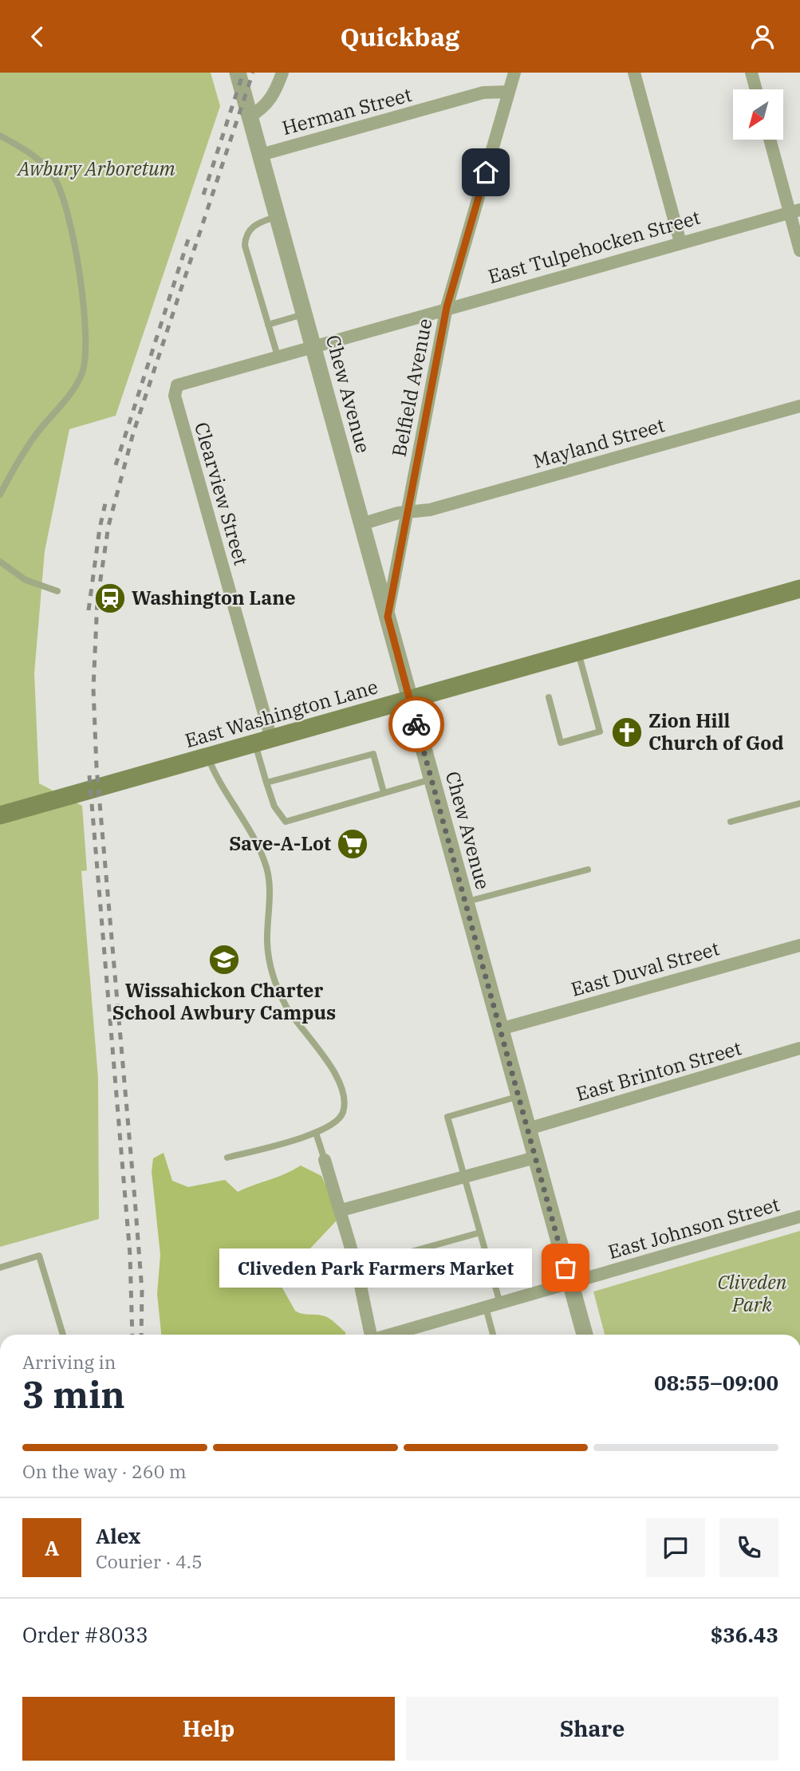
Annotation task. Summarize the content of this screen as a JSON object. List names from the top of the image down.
{
  "streets": {
    "main road": ["East Washington Lane"],
    "street": [
      "Herman Street",
      "East Tulpehocken Street",
      "Belfield Avenue",
      "Chew Avenue",
      "Mayland Street",
      "Clearview Street",
      "East Duval Street",
      "East Brinton Street",
      "East Johnson Street"
    ]
  },
  "crossings": [
    ["Herman Street", "Belfield Avenue"],
    ["Herman Street", "Chew Avenue"],
    ["East Tulpehocken Street", "Belfield Avenue"],
    ["East Tulpehocken Street", "Chew Avenue"],
    ["East Tulpehocken Street", "Clearview Street"],
    ["Belfield Avenue", "Chew Avenue"],
    ["Belfield Avenue", "Mayland Street"],
    ["Chew Avenue", "Mayland Street"],
    ["Chew Avenue", "East Washington Lane"],
    ["Chew Avenue", "East Duval Street"],
    ["Chew Avenue", "East Brinton Street"],
    ["Chew Avenue", "East Johnson Street"],
    ["Clearview Street", "East Washington Lane"]
  ],
  "parks": ["Awbury Arboretum", "Cliveden Park"],
  "places": {
    "station": ["Washington Lane"],
    "church": ["Zion Hill Church of God"],
    "supermarket": ["Save-A-Lot"],
    "school or university": ["Wissahickon Charter School Awbury Campus"],
    "other": ["Cliveden Park Farmers Market"]
  },
  "north": "bottom left",
  "page": {
    "header": "Quickbag",
    "bubble": "Cliveden Park Farmers Market",
    "heading": ["3 min", "Arriving in", "08:55–09:00"],
    "panel": [
      "Alex",
      "Courier · 4.5",
      "Order #8033",
      "$36.43"
    ],
    "bar": "On the way · 260 m",
    "round": "A",
    "buttons": ["Help", "Share"]
  }
}
